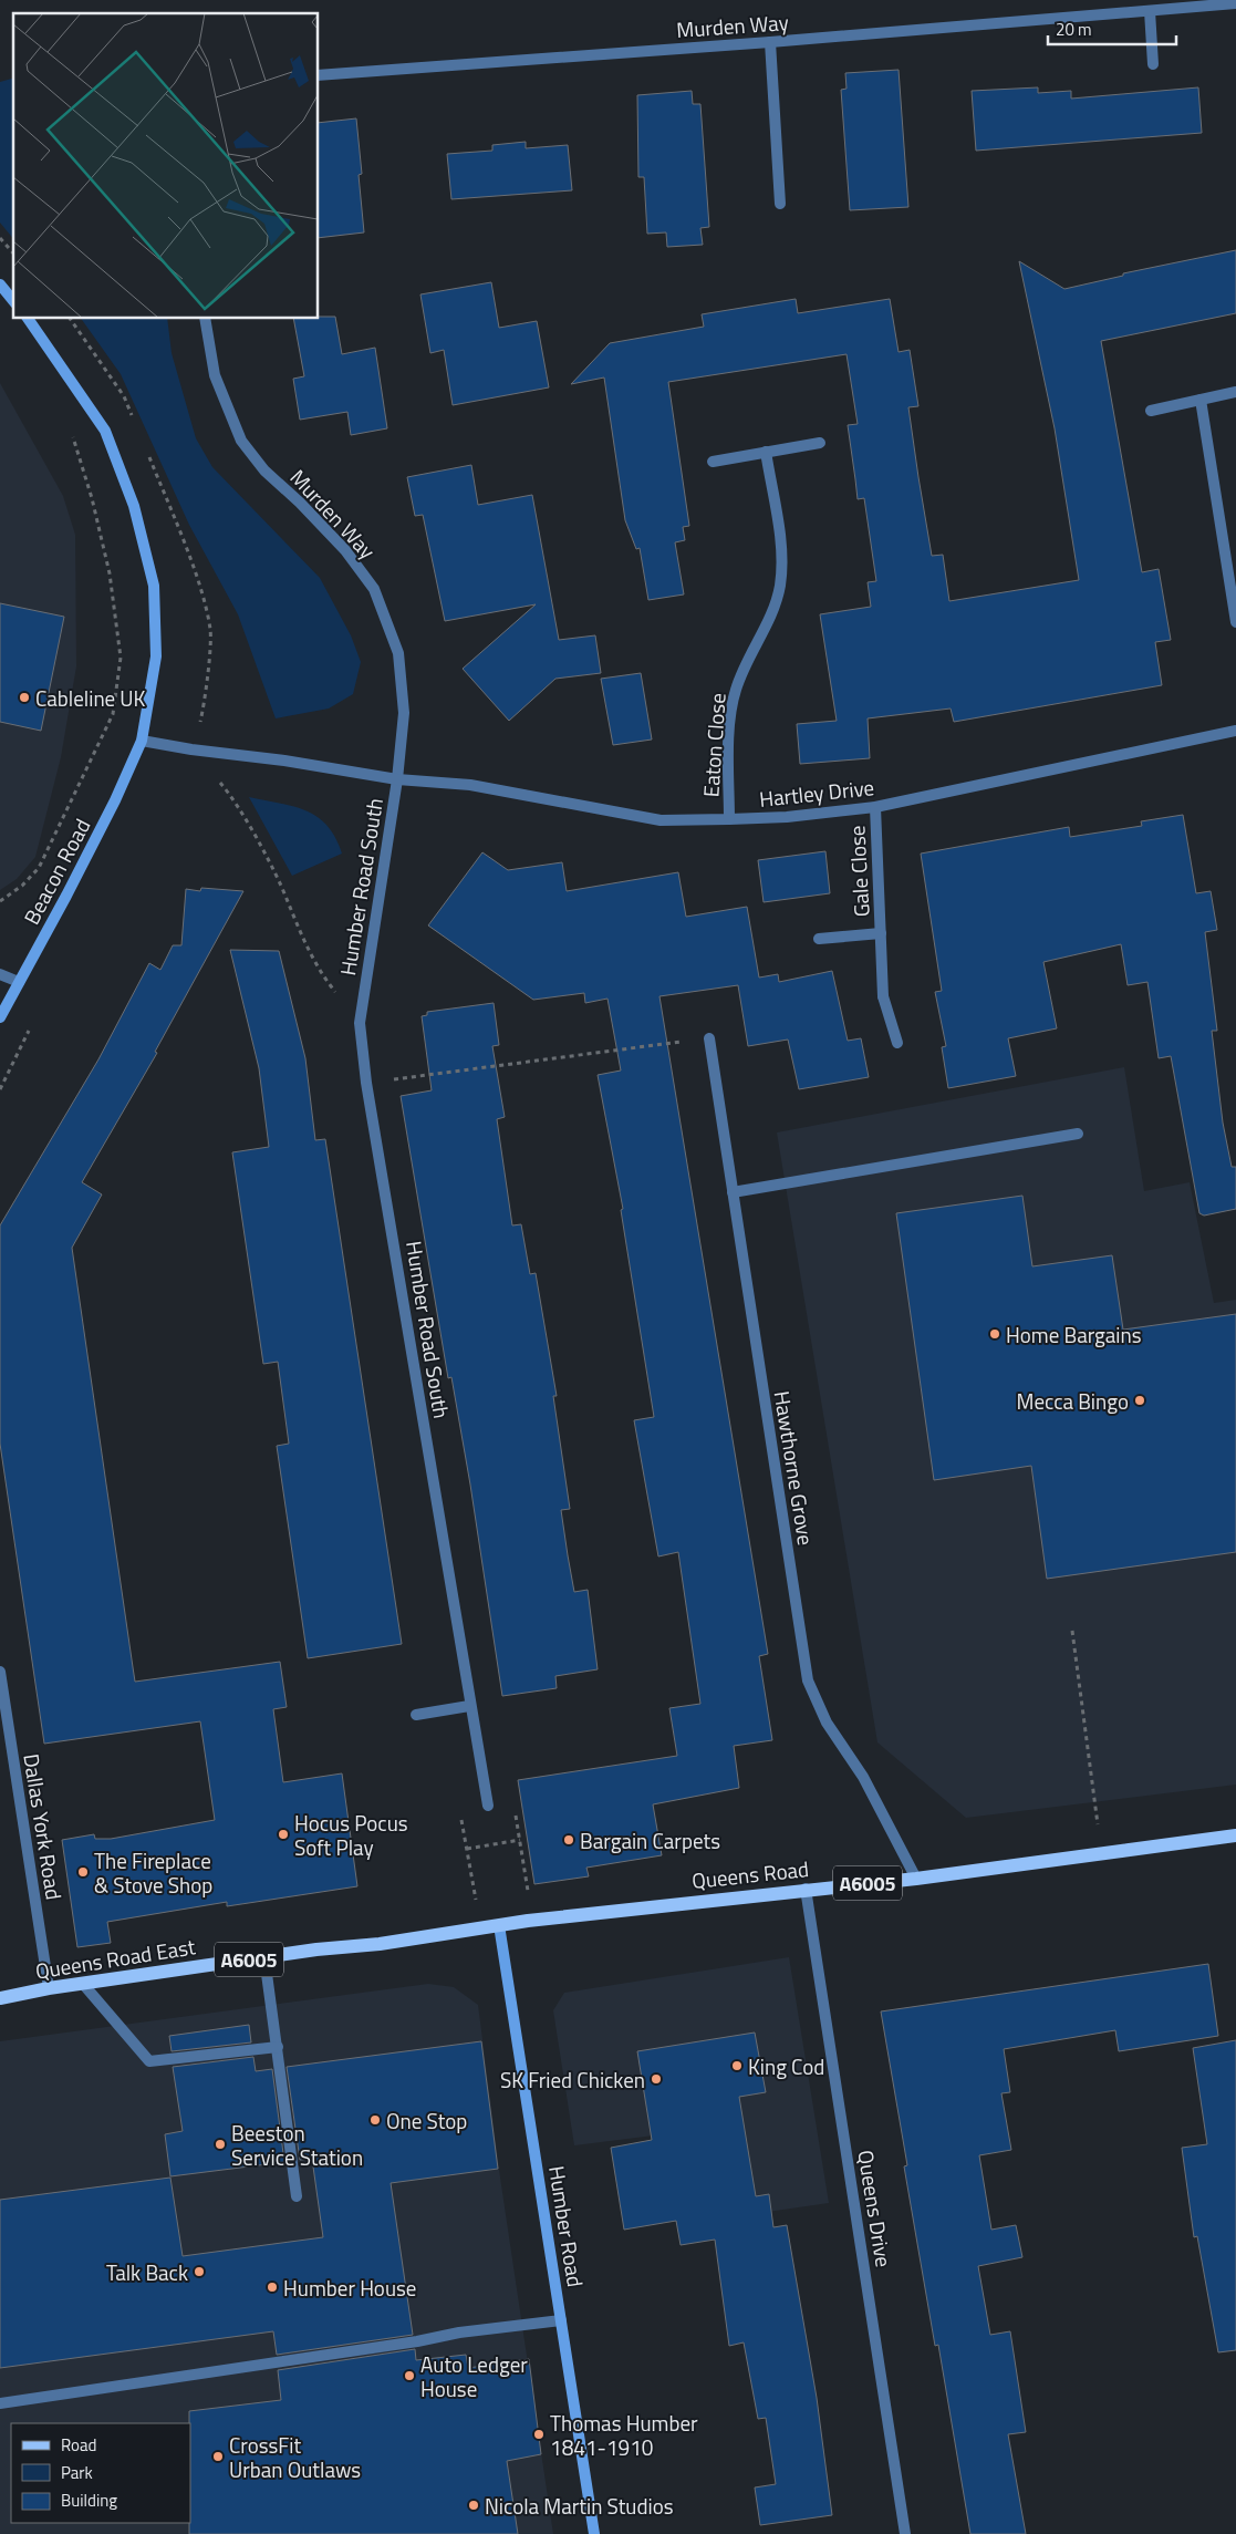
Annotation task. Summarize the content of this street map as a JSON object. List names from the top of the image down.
{
  "streets": {
    "main road": ["Queens Road", "A6005", "Queens Road East"],
    "street": [
      "Murden Way",
      "Eaton Close",
      "Hartley Drive",
      "Beacon Road",
      "Gale Close",
      "Humber Road South",
      "Hawthorne Grove",
      "Dallas York Road",
      "Queens Drive",
      "Humber Road"
    ]
  },
  "crossings": [
    ["Murden Way", "Hartley Drive"],
    ["Murden Way", "Humber Road South"],
    ["Eaton Close", "Hartley Drive"],
    ["Hartley Drive", "Gale Close"],
    ["Hartley Drive", "Humber Road South"],
    ["Beacon Road", "Humber Road South"],
    ["Hawthorne Grove", "Queens Road"],
    ["Dallas York Road", "Queens Road East"],
    ["Queens Road", "Queens Road East"],
    ["Queens Road", "Queens Drive"],
    ["Queens Road", "Humber Road"],
    ["Queens Road East", "Humber Road"]
  ],
  "places": [
    "Cableline UK",
    "Home Bargains",
    "Mecca Bingo",
    "Hocus Pocus Soft Play",
    "Bargain Carpets",
    "The Fireplace & Stove Shop",
    "King Cod",
    "SK Fried Chicken",
    "One Stop",
    "Beeston Service Station",
    "Talk Back",
    "Humber House",
    "Auto Ledger House",
    "Thomas Humber 1841-1910",
    "CrossFit Urban Outlaws",
    "Nicola Martin Studios"
  ],
  "legend": ["Road", "Park", "Building"],
  "scale_bar": "20 m"
}
